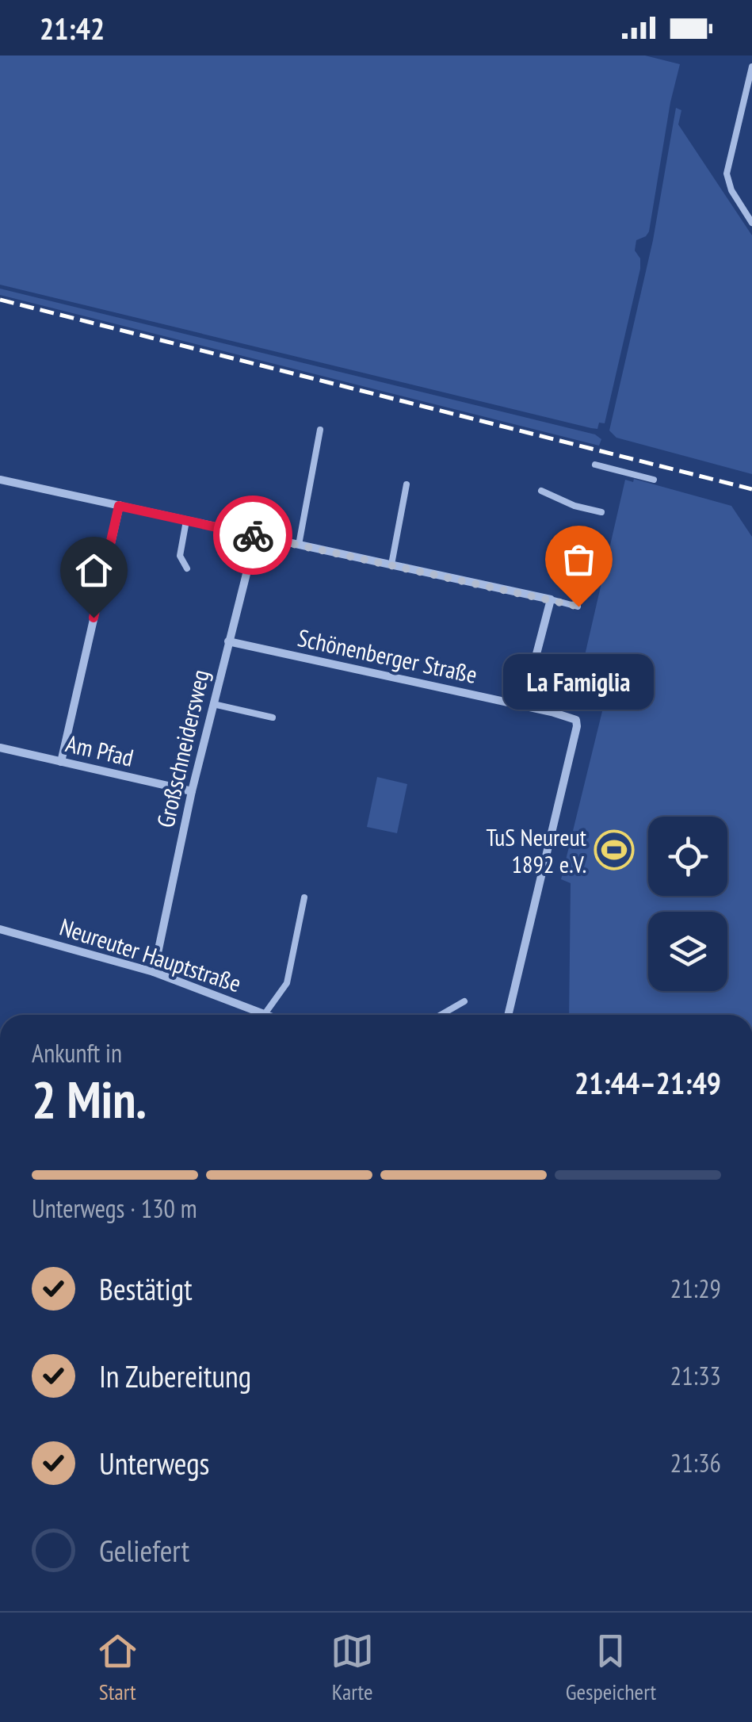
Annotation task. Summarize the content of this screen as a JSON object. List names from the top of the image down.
{
  "streets": {
    "street": [
      "Schönenberger Straße",
      "Großschneidersweg",
      "Am Pfad",
      "Neureuter Hauptstraße"
    ]
  },
  "crossings": [
    ["Schönenberger Straße", "Großschneidersweg"],
    ["Großschneidersweg", "Am Pfad"],
    ["Großschneidersweg", "Neureuter Hauptstraße"]
  ],
  "places": {
    "other": ["La Famiglia"],
    "sports": ["TuS Neureut 1892 e.V."]
  },
  "page": {
    "status": "21:42",
    "bubble": "La Famiglia",
    "heading": ["2 Min.", "Ankunft in", "21:44–21:49"],
    "bar": "Unterwegs · 130 m",
    "list": [
      ["Bestätigt", "21:29"],
      ["In Zubereitung", "21:33"],
      ["Unterwegs", "21:36"],
      "Geliefert"
    ],
    "tabs": ["Start", "Karte", "Gespeichert"]
  }
}
